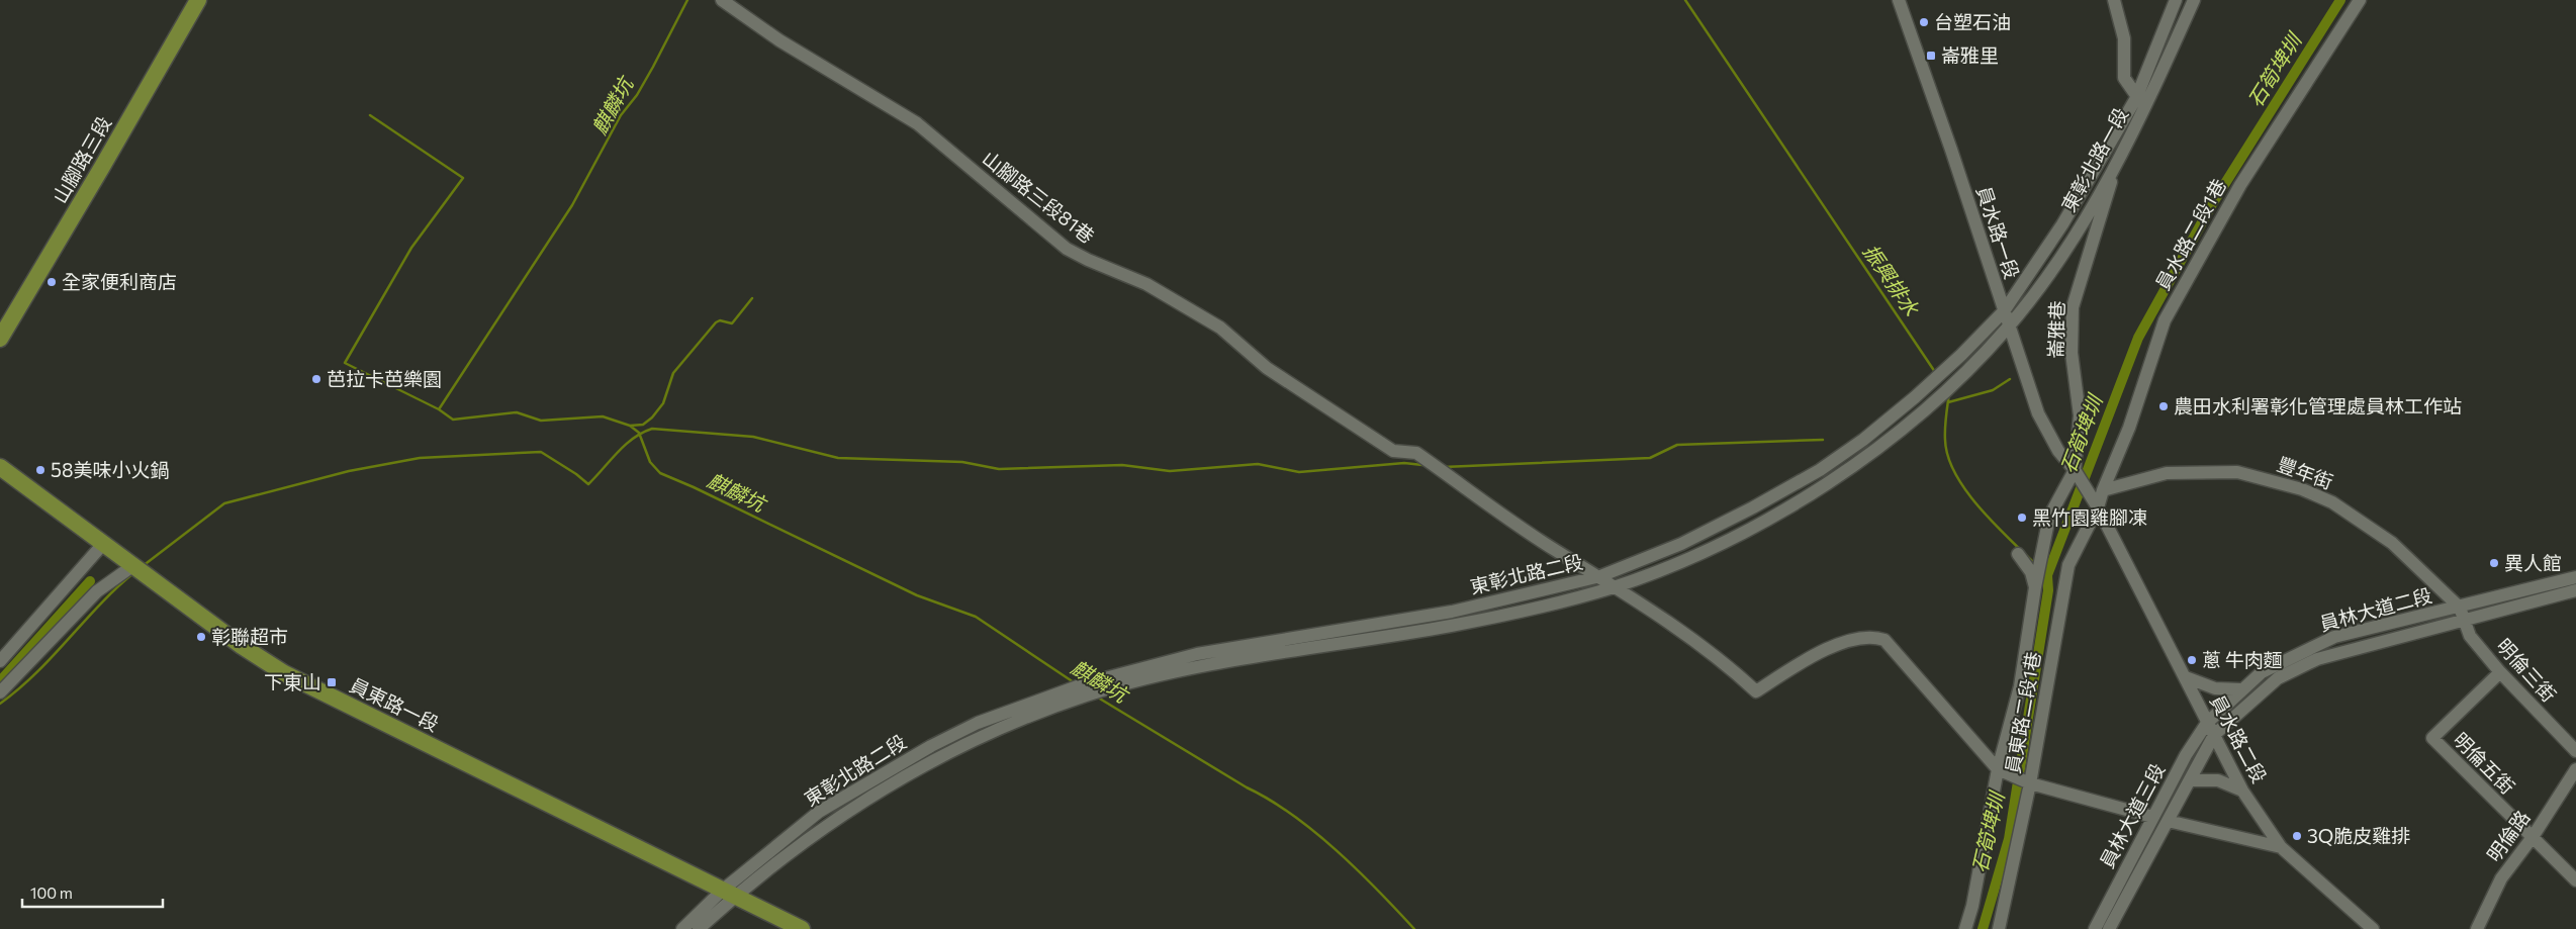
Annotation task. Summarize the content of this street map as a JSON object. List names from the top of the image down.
{
  "streets": {
    "main road": ["山腳路三段", "員東路一段"],
    "street": [
      "東彰北路一段",
      "山腳路三段81巷",
      "員水路一段",
      "員水路二段1巷",
      "崙雅巷",
      "豐年街",
      "東彰北路二段",
      "員林大道二段",
      "明倫三街",
      "員東路二段1巷",
      "員水路二段",
      "明倫五街",
      "員林大道三段",
      "明倫路"
    ]
  },
  "crossings": [
    ["東彰北路一段", "員水路一段"],
    ["東彰北路一段", "崙雅巷"],
    ["東彰北路一段", "東彰北路二段"],
    ["山腳路三段81巷", "東彰北路二段"],
    ["員水路一段", "員水路二段1巷"],
    ["員水路一段", "崙雅巷"],
    ["員水路一段", "東彰北路二段"],
    ["員水路一段", "員東路二段1巷"],
    ["員水路一段", "員水路二段"],
    ["員水路二段1巷", "豐年街"],
    ["員水路二段1巷", "員東路二段1巷"],
    ["員水路二段1巷", "員水路二段"],
    ["豐年街", "員林大道二段"],
    ["豐年街", "明倫三街"],
    ["東彰北路二段", "員東路一段"],
    ["員林大道二段", "明倫三街"],
    ["員林大道二段", "員水路二段"],
    ["員林大道二段", "員林大道三段"],
    ["明倫三街", "明倫五街"],
    ["員東路二段1巷", "員水路二段"],
    ["員水路二段", "員林大道三段"],
    ["明倫五街", "明倫路"]
  ],
  "water": ["石筍埤圳", "麒麟坑", "振興排水"],
  "places": {
    "other": [
      "台塑石油",
      "全家便利商店",
      "芭拉卡芭樂園",
      "農田水利署彰化管理處員林工作站",
      "58美味小火鍋",
      "黑竹園雞腳凍",
      "異人館",
      "彰聯超市",
      "蔥 牛肉麵",
      "3Q脆皮雞排"
    ],
    "transit": ["崙雅里", "下東山"]
  },
  "scale_bar": "100 m"
}
